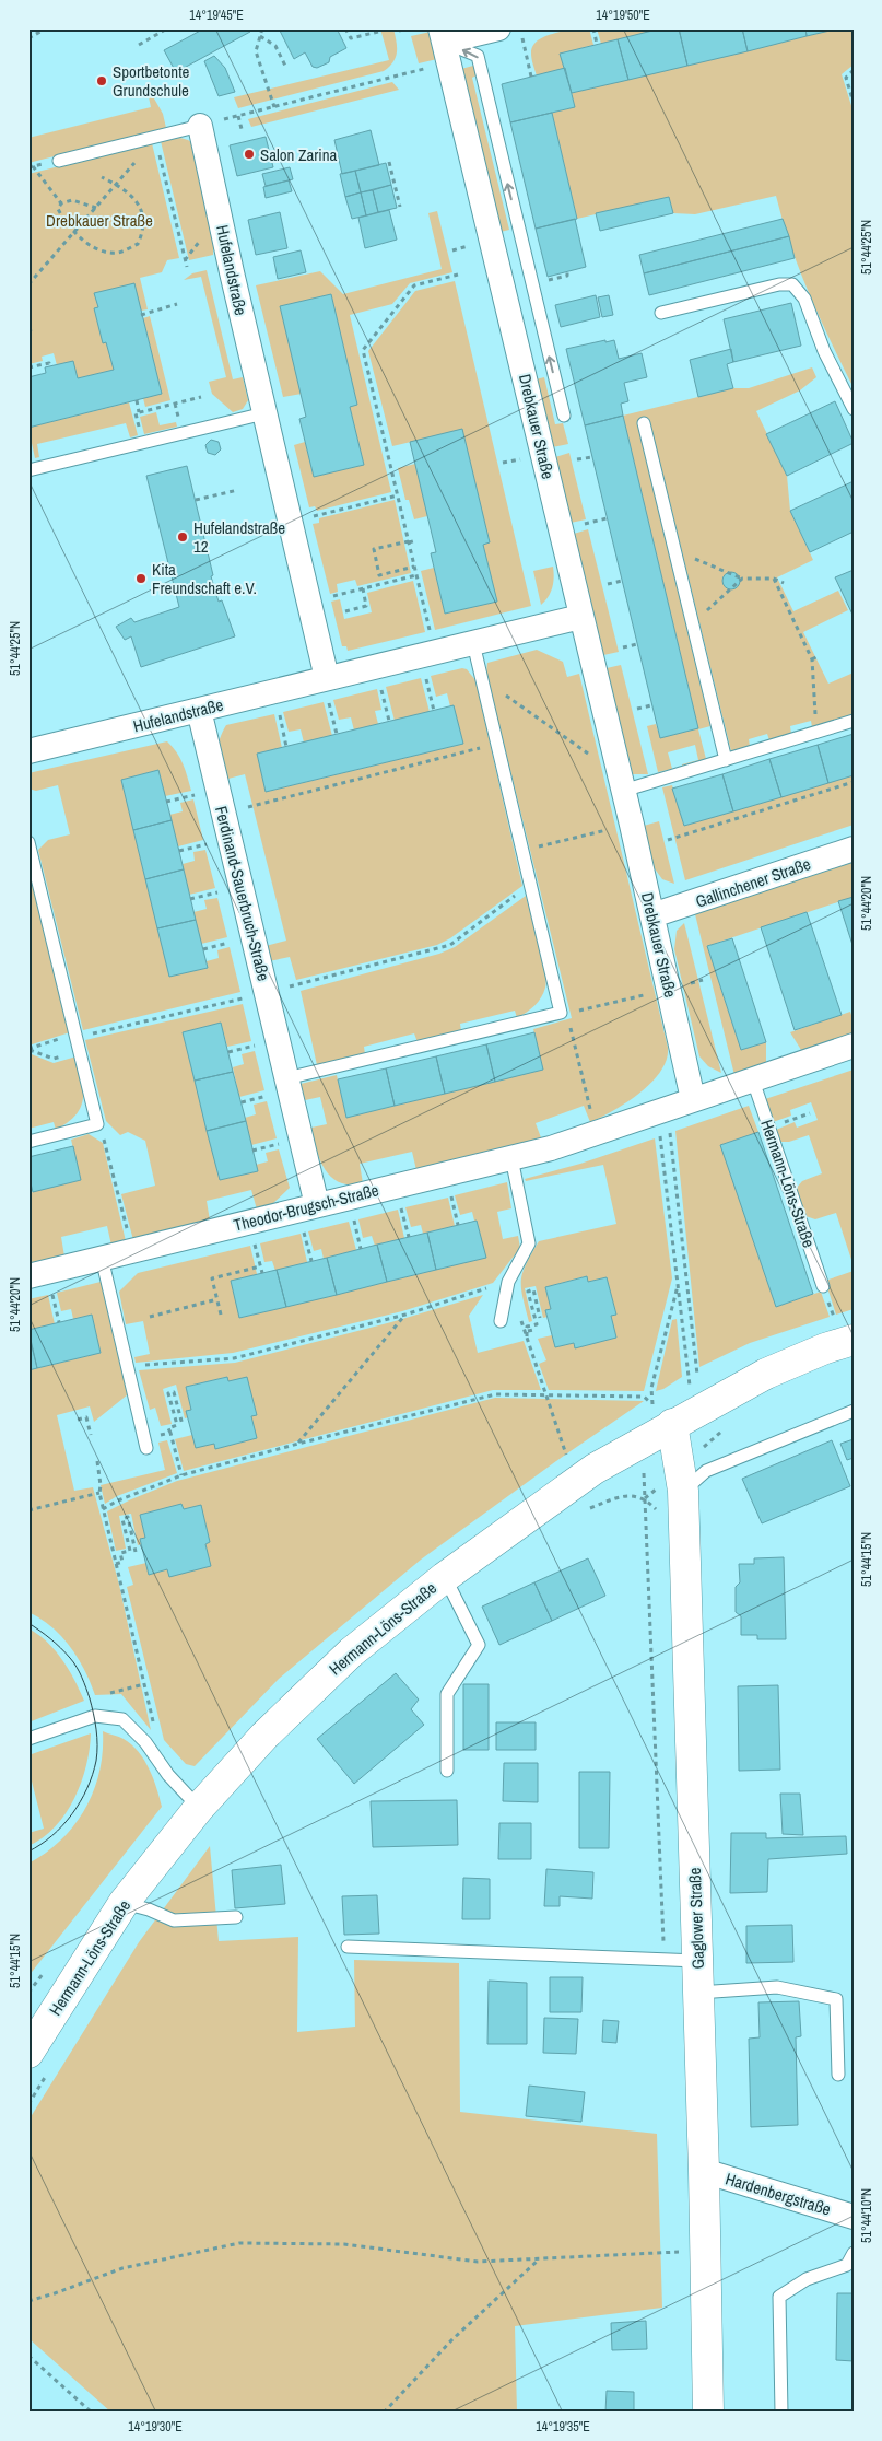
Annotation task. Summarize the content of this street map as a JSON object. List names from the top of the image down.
{
  "streets": {
    "main road": ["Hermann-Löns-Straße", "Gaglower Straße"],
    "street": [
      "Hufelandstraße",
      "Drebkauer Straße",
      "Gallinchener Straße",
      "Ferdinand-Sauerbruch-Straße",
      "Theodor-Brugsch-Straße",
      "Hardenbergstraße"
    ]
  },
  "crossings": [
    ["Hufelandstraße", "Drebkauer Straße"],
    ["Hufelandstraße", "Ferdinand-Sauerbruch-Straße"],
    ["Drebkauer Straße", "Gallinchener Straße"],
    ["Drebkauer Straße", "Theodor-Brugsch-Straße"],
    ["Ferdinand-Sauerbruch-Straße", "Theodor-Brugsch-Straße"],
    ["Hermann-Löns-Straße", "Gaglower Straße"],
    ["Gaglower Straße", "Hardenbergstraße"]
  ],
  "parks": ["Drebkauer Straße"],
  "places": [
    "Sportbetonte Grundschule",
    "Salon Zarina",
    "Hufelandstraße 12",
    "Kita Freundschaft e.V."
  ],
  "coordinates": [
    "14°19'45\"E",
    "14°19'50\"E",
    "51°44'25\"N",
    "51°44'20\"N",
    "51°44'15\"N",
    "51°44'10\"N",
    "14°19'30\"E",
    "14°19'35\"E"
  ]
}
